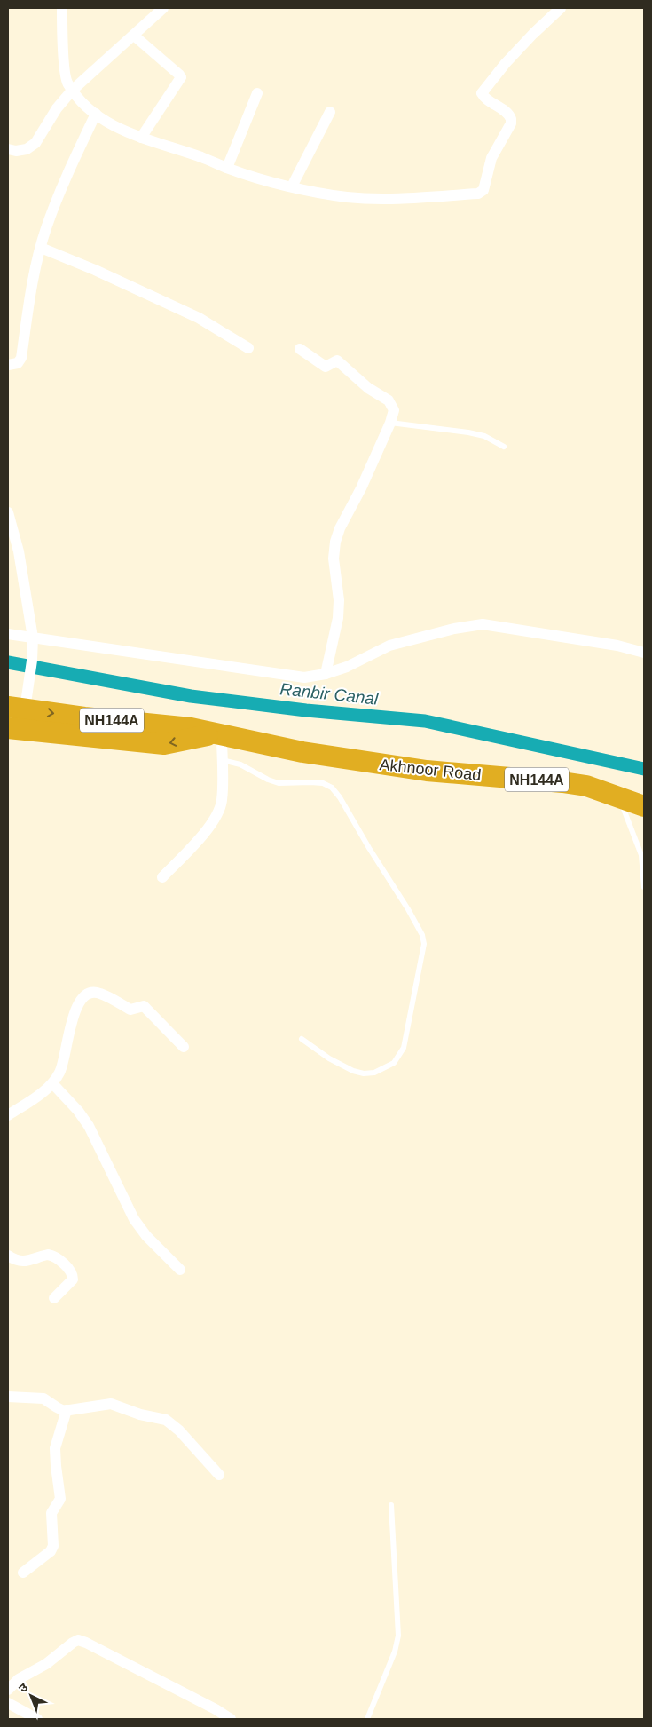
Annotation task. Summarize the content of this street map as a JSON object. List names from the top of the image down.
{
  "streets": {
    "highway": ["NH144A", "Akhnoor Road"]
  },
  "water": ["Ranbir Canal"],
  "north": "top left"
}
